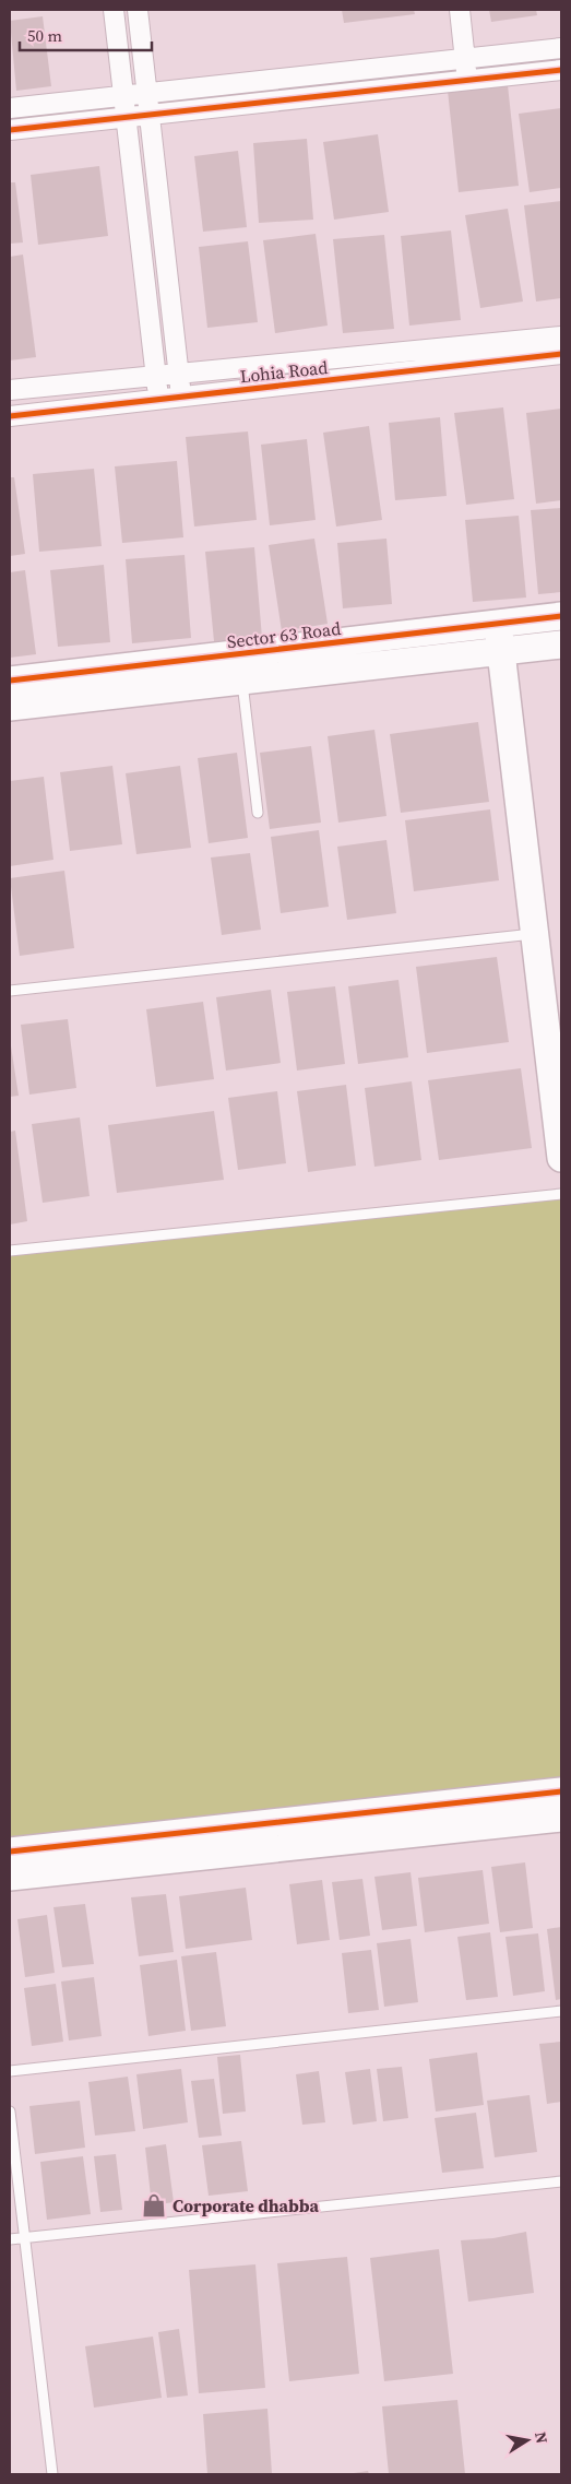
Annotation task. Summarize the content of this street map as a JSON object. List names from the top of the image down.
{
  "streets": {
    "street": ["Lohia Road", "Sector 63 Road"]
  },
  "places": {
    "shop": ["Corporate dhabba"]
  },
  "scale_bar": "50 m",
  "north": "right"
}
